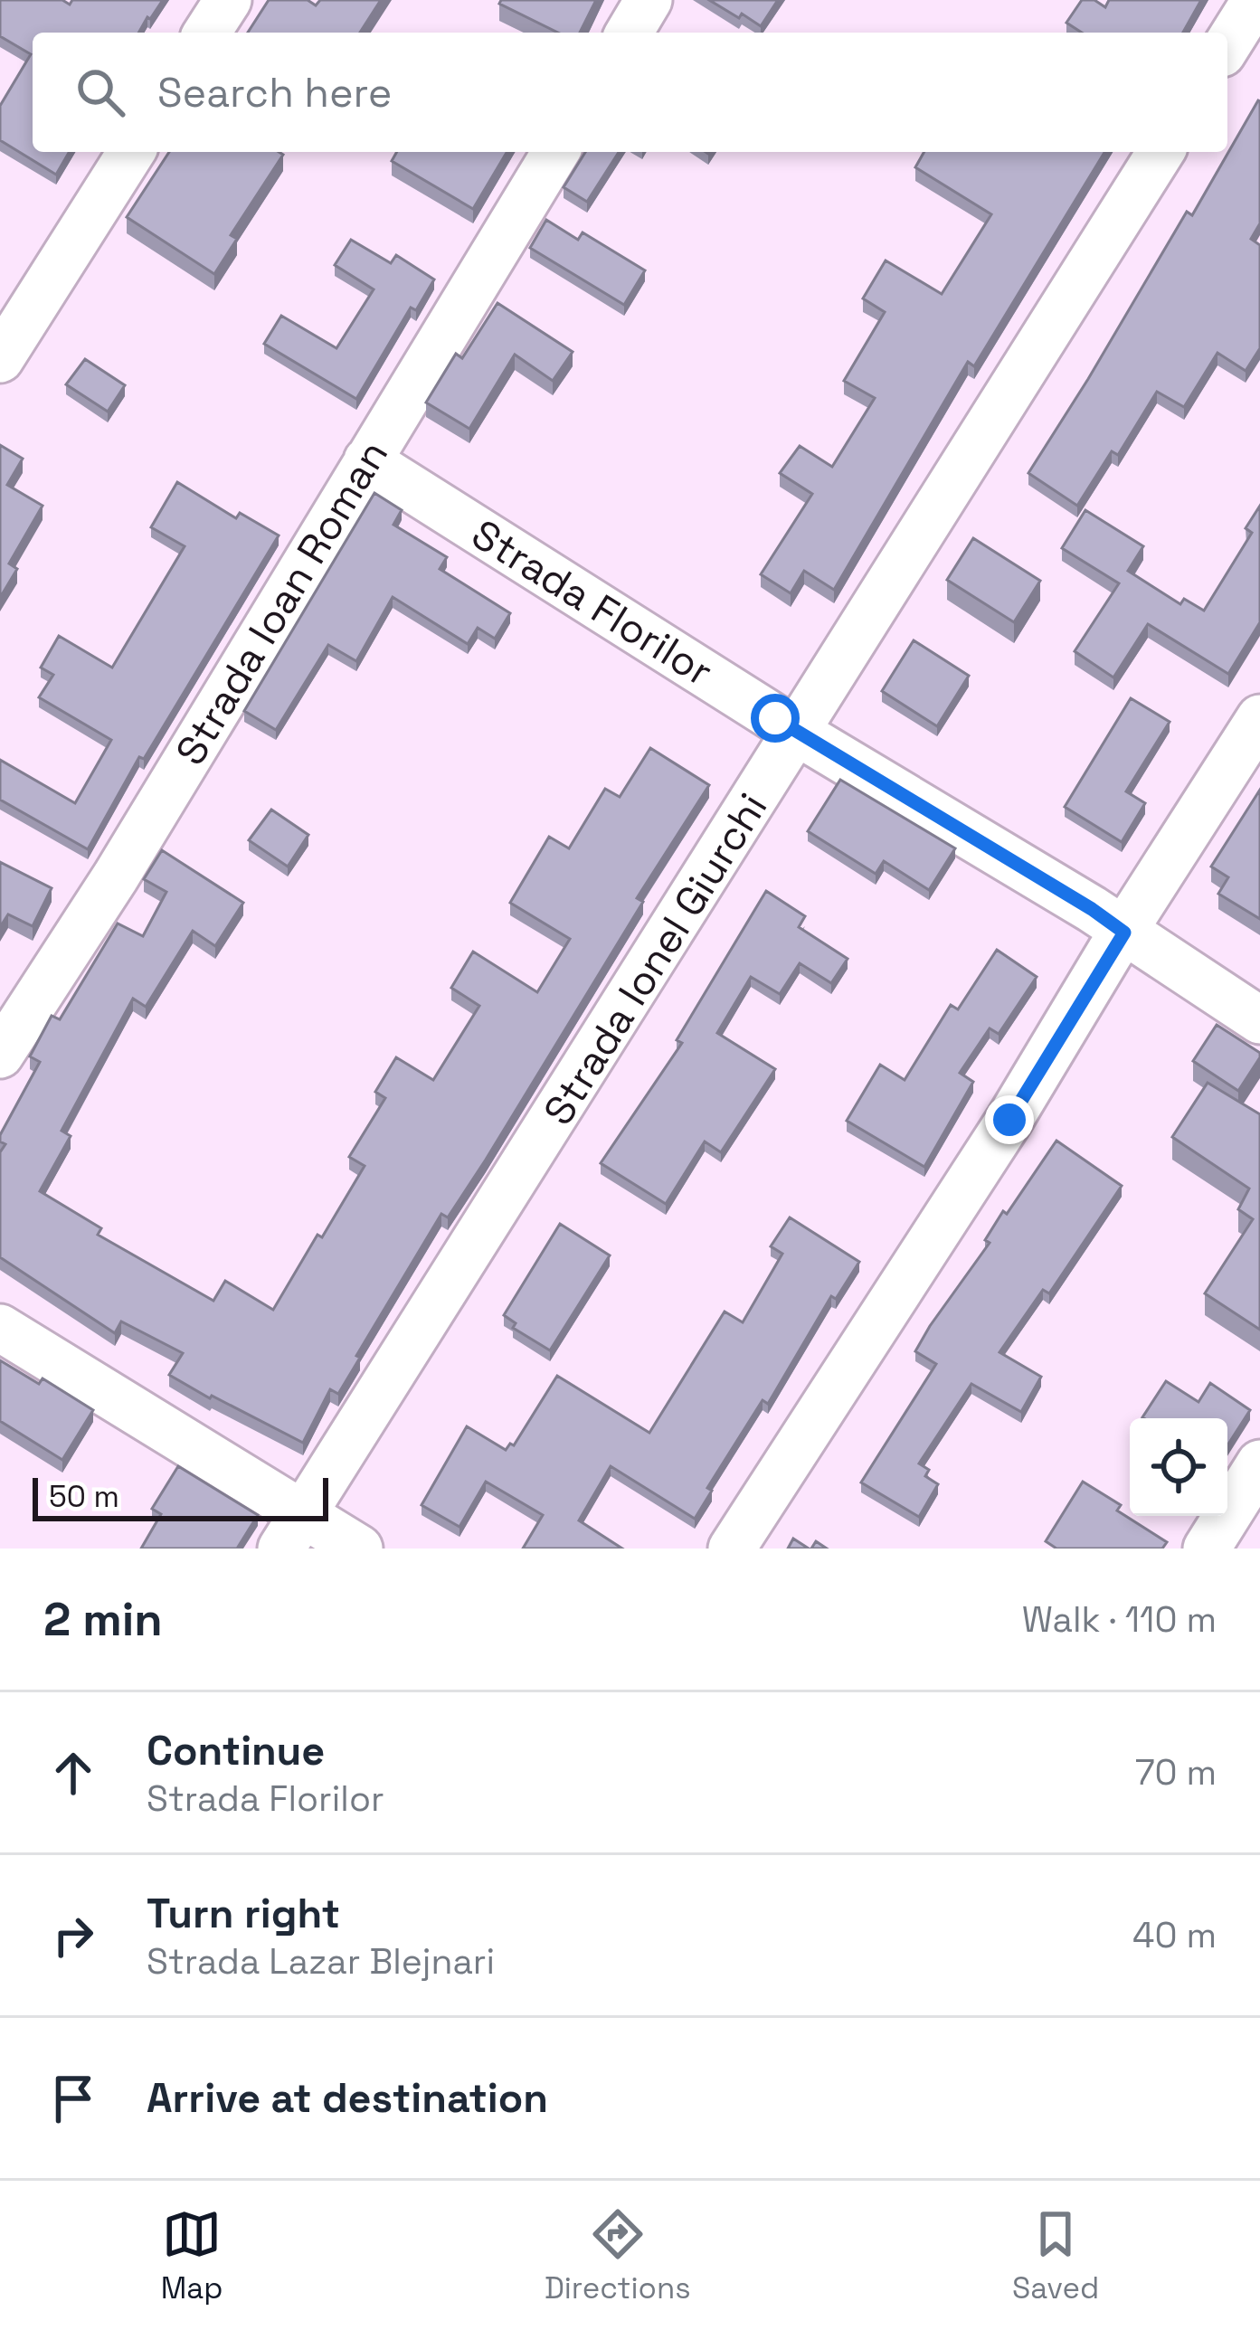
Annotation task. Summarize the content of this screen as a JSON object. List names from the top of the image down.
{
  "streets": {
    "street": ["Strada Ioan Roman", "Strada Florilor", "Strada Ionel Giurchi"]
  },
  "crossings": [
    ["Strada Ioan Roman", "Strada Florilor"],
    ["Strada Florilor", "Strada Ionel Giurchi"]
  ],
  "scale_bar": "50 m",
  "page": {
    "search": "Search here",
    "scale": "50 m",
    "heading": ["2 min", "Walk · 110 m"],
    "list": [
      ["Continue", "Strada Florilor", "70 m"],
      ["Turn right", "Strada Lazar Blejnari", "40 m"],
      "Arrive at destination"
    ],
    "nav": ["Map", "Directions", "Saved"]
  }
}
